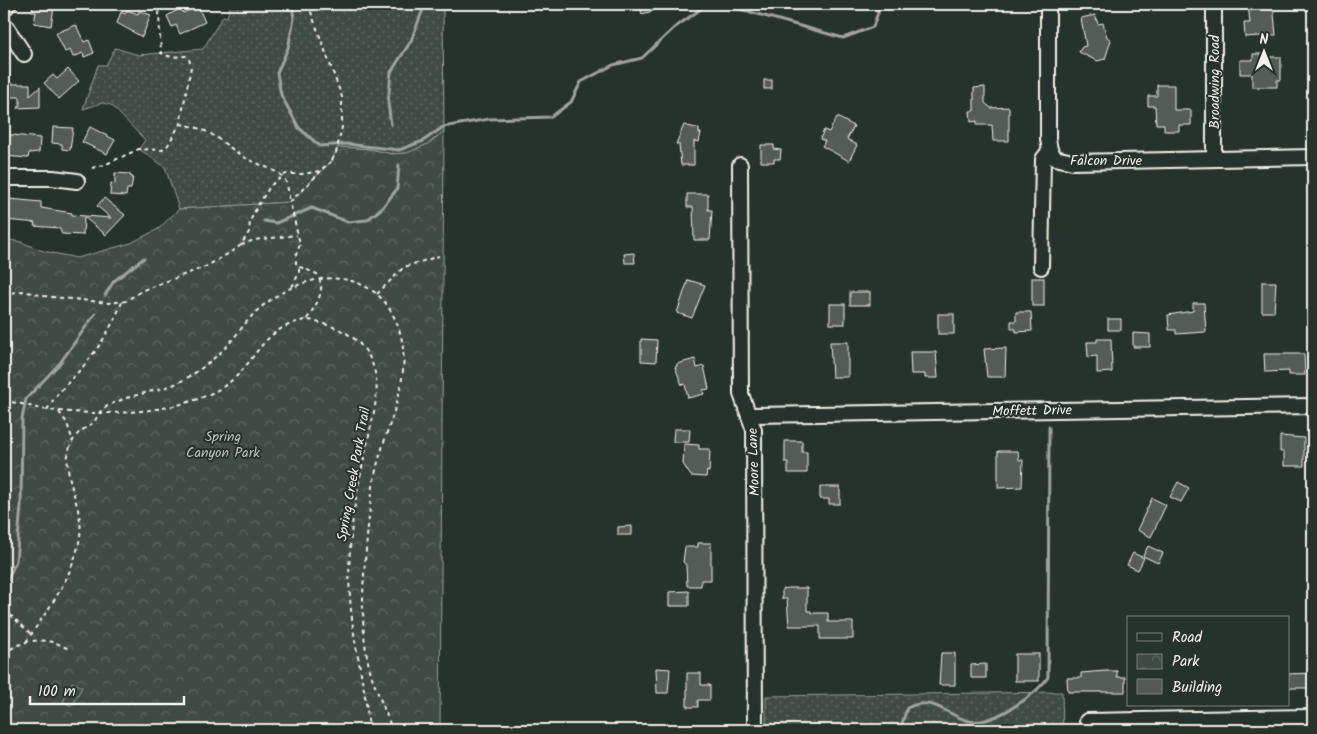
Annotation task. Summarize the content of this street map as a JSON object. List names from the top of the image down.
{
  "streets": {
    "street": [
      "Broadwing Road",
      "Falcon Drive",
      "Moffett Drive",
      "Moore Lane"
    ],
    "path": ["Spring Creek Park Trail"]
  },
  "crossings": [
    ["Broadwing Road", "Falcon Drive"],
    ["Moffett Drive", "Moore Lane"]
  ],
  "parks": ["Spring Canyon Park"],
  "legend": ["Road", "Park", "Building"],
  "scale_bar": "100 m",
  "north": "top"
}
